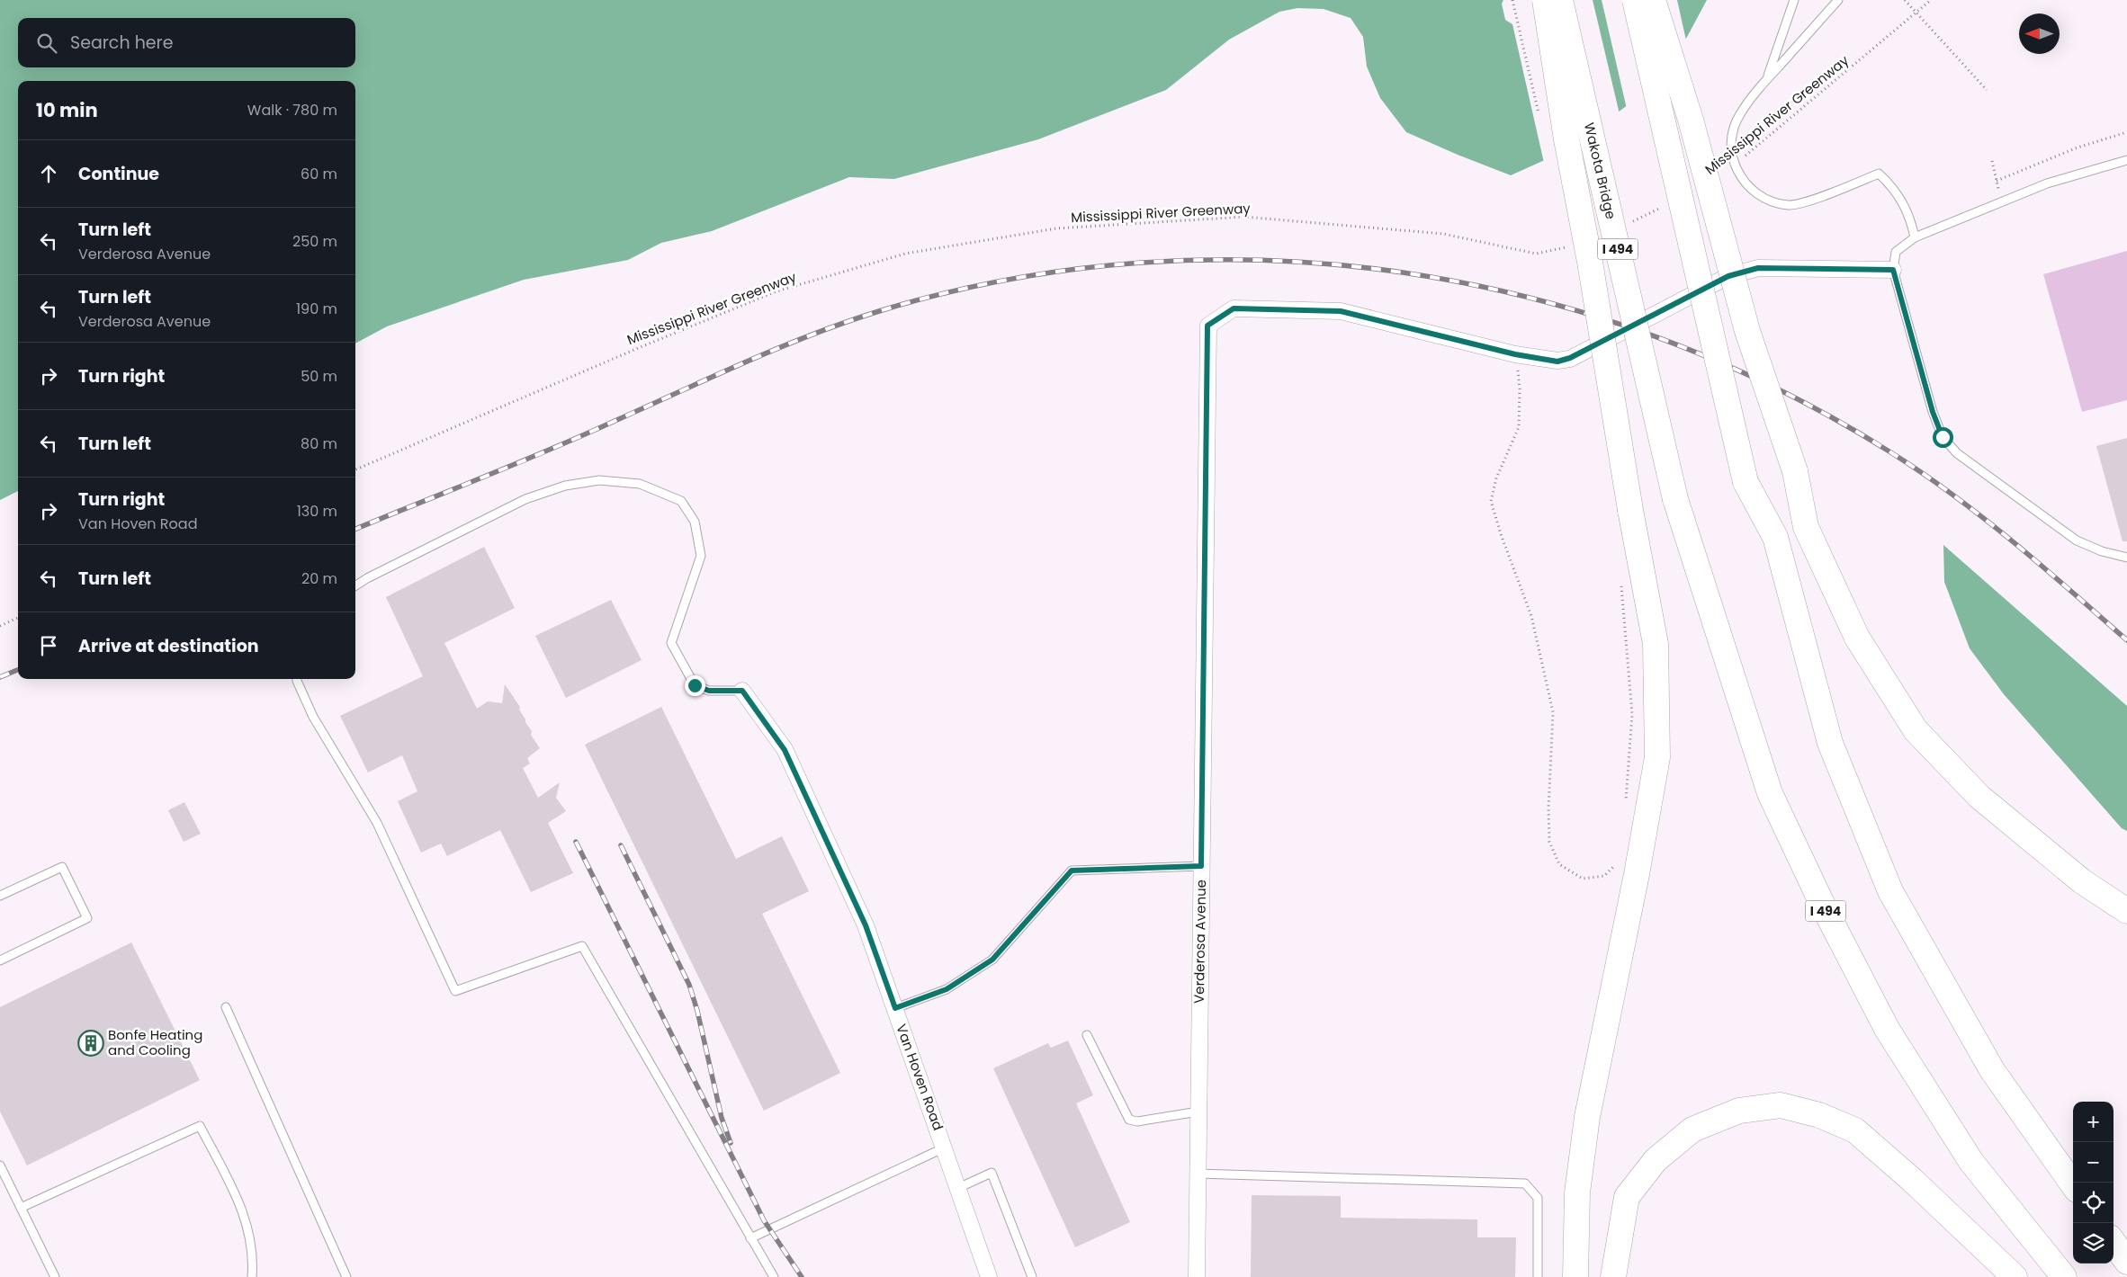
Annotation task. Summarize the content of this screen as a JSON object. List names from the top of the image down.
{
  "streets": {
    "highway": ["Wakota Bridge", "I 494"],
    "street": ["Verderosa Avenue", "Van Hoven Road"],
    "path": ["Mississippi River Greenway"]
  },
  "places": {
    "building": ["Bonfe Heating and Cooling"]
  },
  "north": "left",
  "page": {
    "search": "Search here",
    "heading": ["10 min", "Walk · 780 m"],
    "list": [
      ["Continue", "60 m"],
      ["Turn left", "Verderosa Avenue", "250 m"],
      ["Turn left", "Verderosa Avenue", "190 m"],
      ["Turn right", "50 m"],
      ["Turn left", "80 m"],
      ["Turn right", "Van Hoven Road", "130 m"],
      ["Turn left", "20 m"],
      "Arrive at destination"
    ],
    "map_buttons": ["+", "−"]
  }
}
